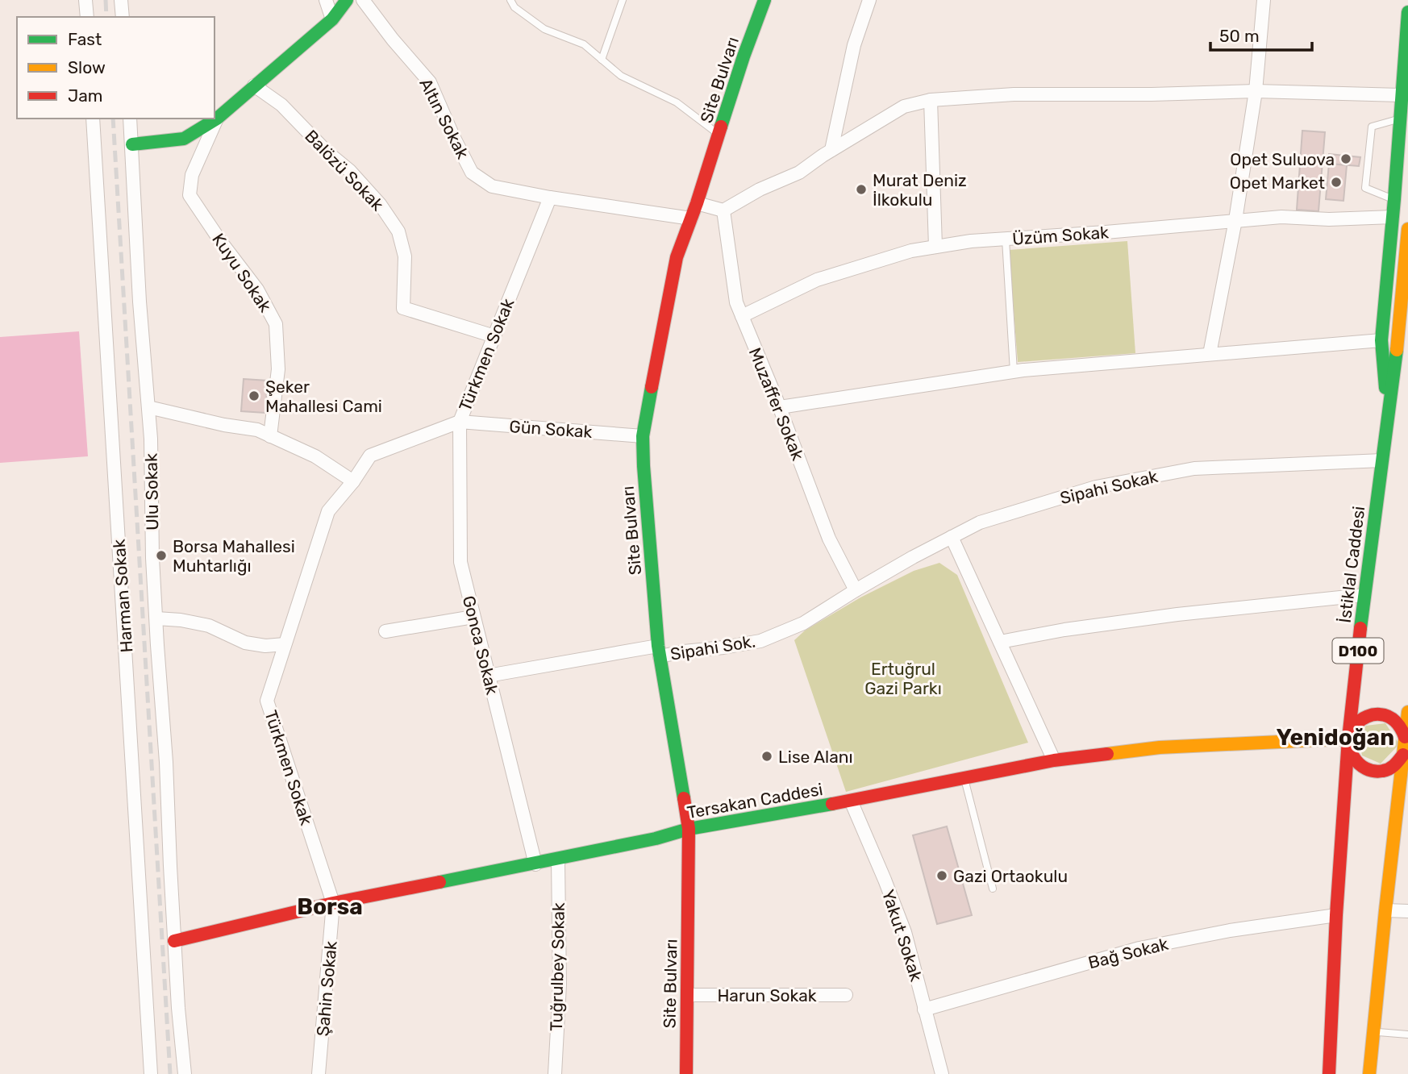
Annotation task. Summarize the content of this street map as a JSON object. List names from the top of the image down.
{
  "streets": {
    "main road": [
      "Site Bulvarı",
      "İstiklal Caddesi",
      "D100",
      "Tersakan Caddesi"
    ],
    "street": [
      "Altın Sokak",
      "Balözü Sokak",
      "Üzüm Sokak",
      "Kuyu Sokak",
      "Türkmen Sokak",
      "Muzaffer Sokak",
      "Gün Sokak",
      "Sipahi Sokak",
      "Ulu Sokak",
      "Harman Sokak",
      "Gonca Sokak",
      "Sipahi Sok.",
      "Yakut Sokak",
      "Bağ Sokak",
      "Tuğrulbey Sokak",
      "Şahin Sokak",
      "Harun Sokak"
    ]
  },
  "crossings": [
    ["Site Bulvarı", "Gün Sokak"],
    ["Site Bulvarı", "Sipahi Sok."],
    ["Site Bulvarı", "Tersakan Caddesi"],
    ["Site Bulvarı", "Harun Sokak"],
    ["Altın Sokak", "Türkmen Sokak"],
    ["Balözü Sokak", "Türkmen Sokak"],
    ["Üzüm Sokak", "Muzaffer Sokak"],
    ["Türkmen Sokak", "Gün Sokak"],
    ["Türkmen Sokak", "Gonca Sokak"],
    ["Türkmen Sokak", "Tersakan Caddesi"],
    ["Türkmen Sokak", "Şahin Sokak"],
    ["Muzaffer Sokak", "Sipahi Sokak"],
    ["Muzaffer Sokak", "Sipahi Sok."],
    ["Gün Sokak", "Gonca Sokak"],
    ["Sipahi Sokak", "İstiklal Caddesi"],
    ["Sipahi Sokak", "Sipahi Sok."],
    ["Ulu Sokak", "Tersakan Caddesi"],
    ["İstiklal Caddesi", "Tersakan Caddesi"],
    ["İstiklal Caddesi", "Bağ Sokak"],
    ["Gonca Sokak", "Sipahi Sok."],
    ["Gonca Sokak", "Tersakan Caddesi"],
    ["Tersakan Caddesi", "Yakut Sokak"],
    ["Tersakan Caddesi", "Tuğrulbey Sokak"],
    ["Tersakan Caddesi", "Şahin Sokak"],
    ["Yakut Sokak", "Bağ Sokak"]
  ],
  "districts": ["Yenidoğan", "Borsa"],
  "parks": ["Ertuğrul Gazi Parkı"],
  "places": [
    "Opet Suluova",
    "Opet Market",
    "Murat Deniz İlkokulu",
    "Şeker Mahallesi Cami",
    "Borsa Mahallesi Muhtarlığı",
    "Lise Alanı",
    "Gazi Ortaokulu"
  ],
  "legend": ["Fast", "Slow", "Jam"],
  "scale_bar": "50 m"
}
